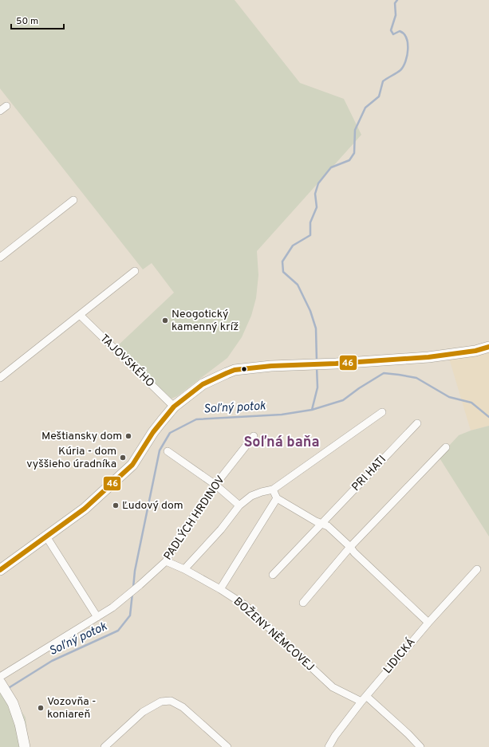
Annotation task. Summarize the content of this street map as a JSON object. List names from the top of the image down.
{
  "streets": {
    "street": [
      "TAJOVSKÉHO",
      "PRI HATI",
      "PADLÝCH HRDINOV",
      "BOŽENY NĚMCOVEJ",
      "LIDICKÁ"
    ]
  },
  "crossings": [
    ["PADLÝCH HRDINOV", "BOŽENY NĚMCOVEJ"],
    ["BOŽENY NĚMCOVEJ", "LIDICKÁ"]
  ],
  "districts": ["Soľná baňa"],
  "water": ["Soľný potok"],
  "places": [
    "Neogotický kamenný kríž",
    "Meštiansky dom",
    "Kúria - dom vyššieho úradníka",
    "Ľudový dom",
    "Vozovňa - koniareň"
  ],
  "lines": ["transit line 46"],
  "scale_bar": "50 m"
}
